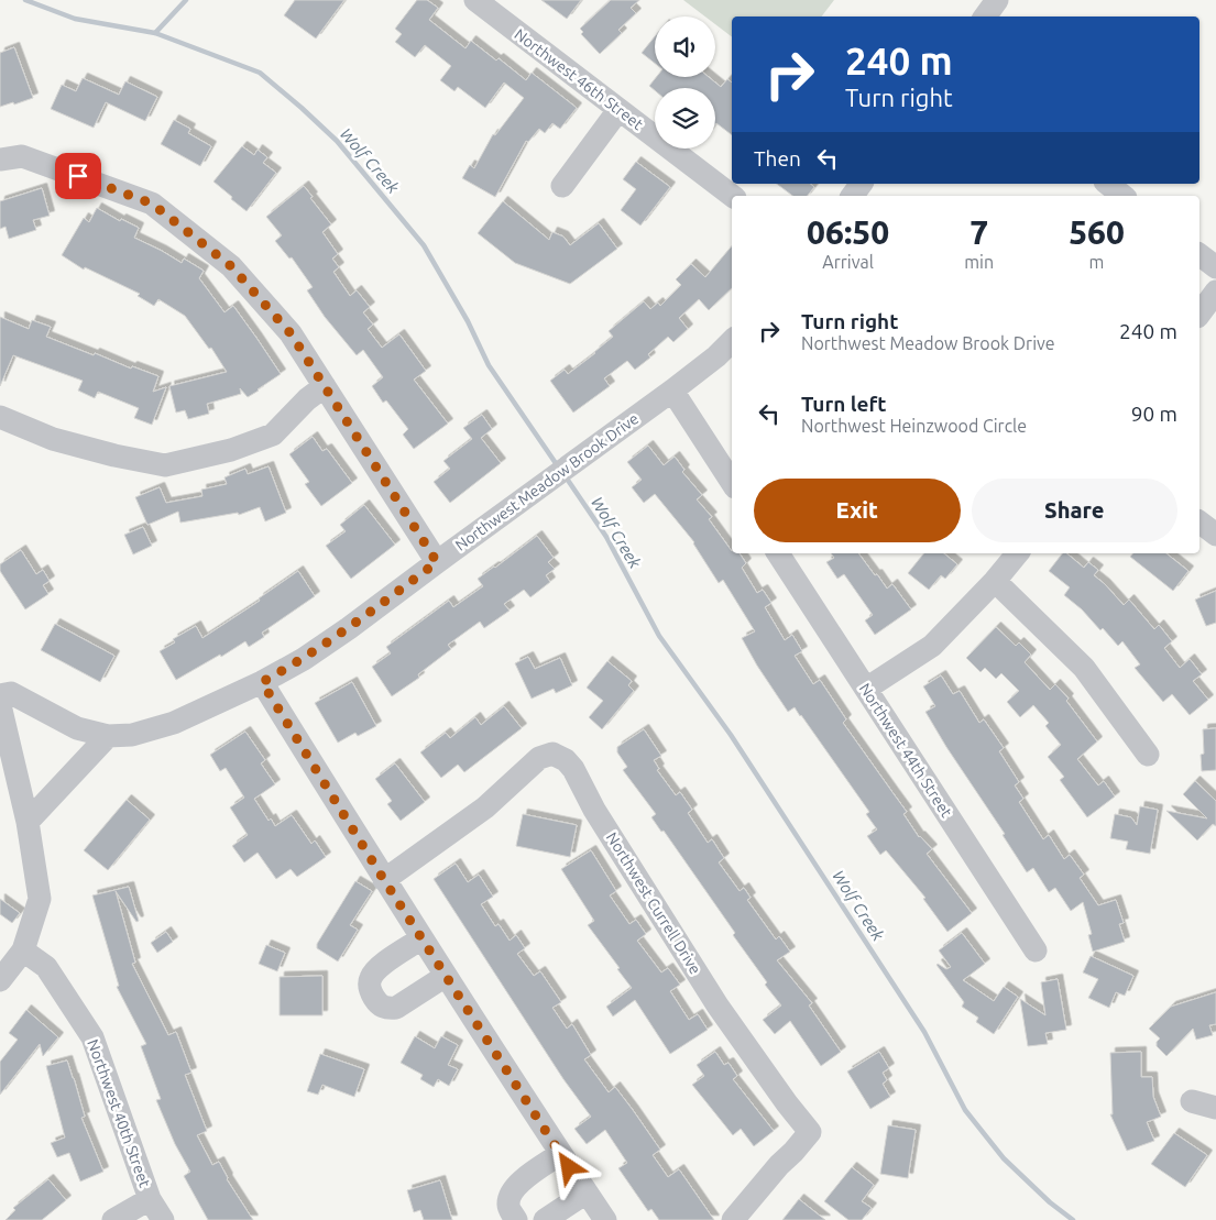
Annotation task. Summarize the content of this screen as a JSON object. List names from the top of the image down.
{
  "streets": {
    "street": [
      "Northwest 46th Street",
      "Northwest Meadow Brook Drive",
      "Northwest 44th Street",
      "Northwest Currell Drive",
      "Northwest 40th Street"
    ]
  },
  "water": ["Wolf Creek"],
  "page": {
    "turn": ["240 m", "Turn right"],
    "then": "Then",
    "eta": [
      "06:50",
      "Arrival",
      "7",
      "min",
      "560",
      "m"
    ],
    "list": [
      {
        "name": "Turn right",
        "note": "Northwest Meadow Brook Drive",
        "value": "240 m"
      },
      {
        "name": "Turn left",
        "note": "Northwest Heinzwood Circle",
        "value": "90 m"
      }
    ],
    "buttons": ["Exit", "Share"]
  }
}
